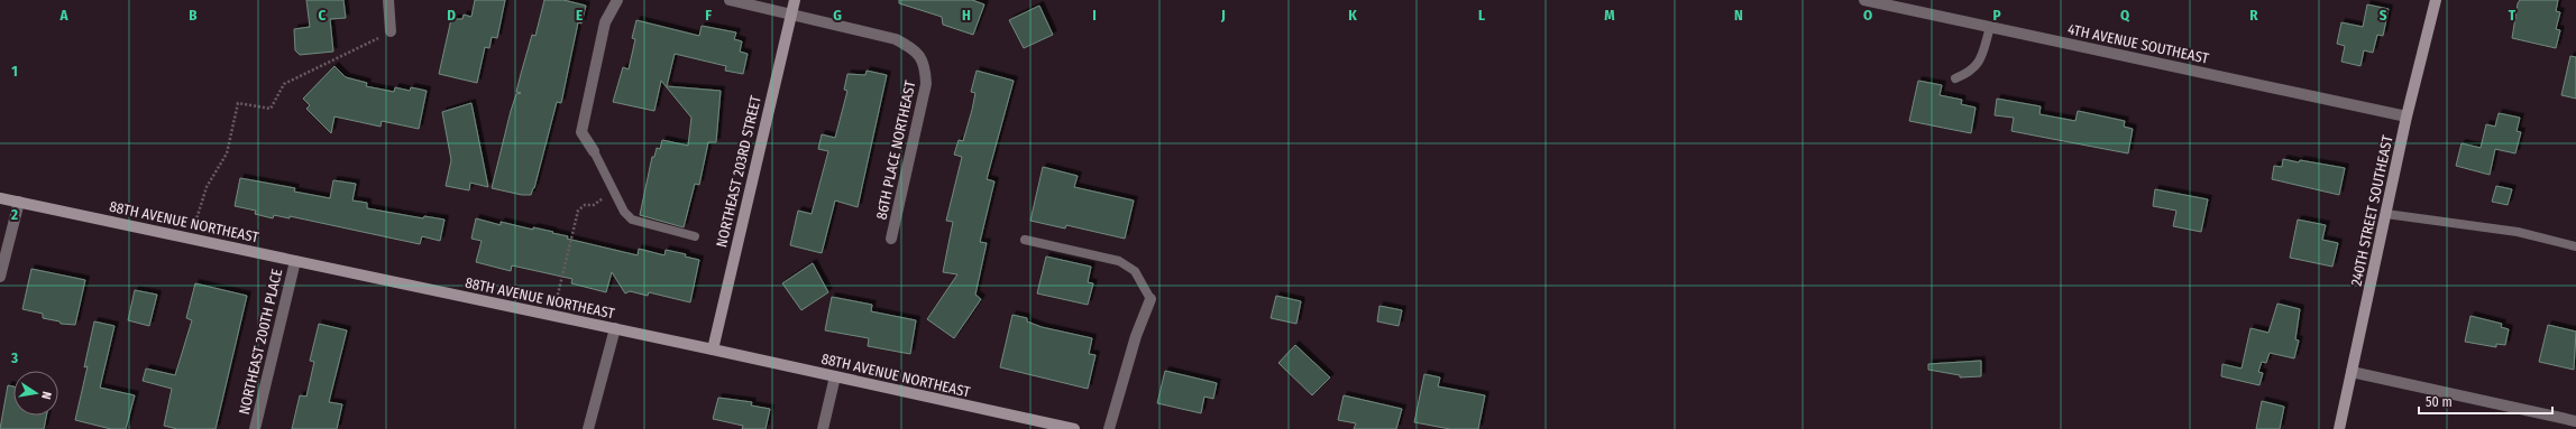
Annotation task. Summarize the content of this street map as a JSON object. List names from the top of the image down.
{
  "streets": {
    "street": [
      "4TH AVENUE SOUTHEAST",
      "86TH PLACE NORTHEAST",
      "NORTHEAST 203RD STREET",
      "240TH STREET SOUTHEAST",
      "88TH AVENUE NORTHEAST",
      "NORTHEAST 200TH PLACE"
    ]
  },
  "crossings": [
    ["4TH AVENUE SOUTHEAST", "240TH STREET SOUTHEAST"],
    ["86TH PLACE NORTHEAST", "NORTHEAST 203RD STREET"],
    ["NORTHEAST 203RD STREET", "88TH AVENUE NORTHEAST"],
    ["88TH AVENUE NORTHEAST", "NORTHEAST 200TH PLACE"]
  ],
  "scale_bar": "50 m",
  "north": "right",
  "grid": {
    "columns": [
      "A",
      "B",
      "C",
      "D",
      "E",
      "F",
      "G",
      "H",
      "I",
      "J",
      "K",
      "L",
      "M",
      "N",
      "O",
      "P",
      "Q",
      "R",
      "S",
      "T"
    ],
    "rows": ["1", "2", "3"]
  }
}
